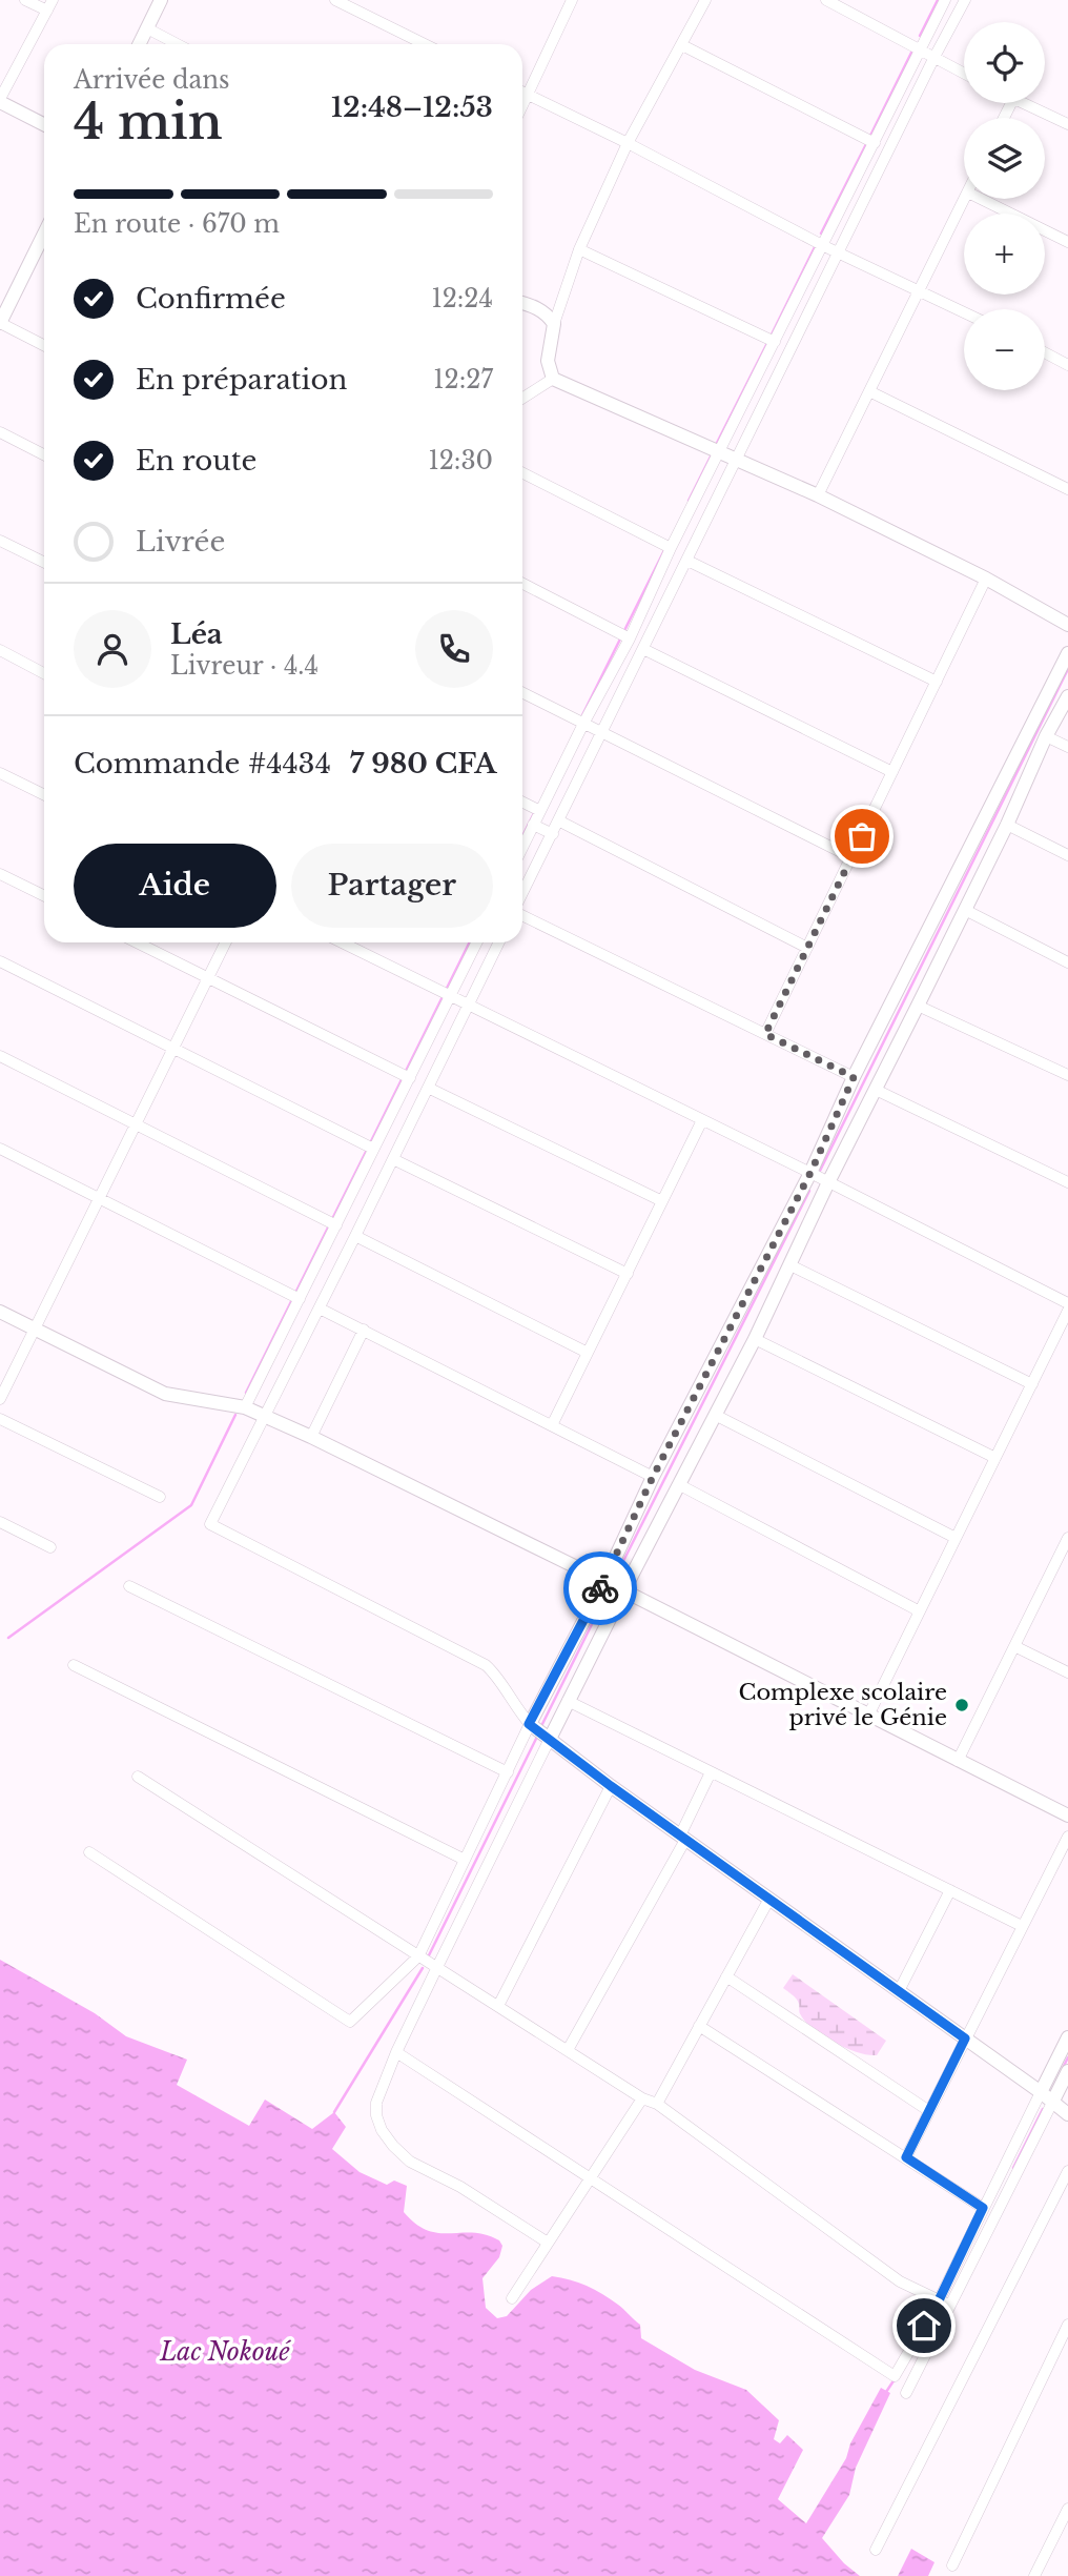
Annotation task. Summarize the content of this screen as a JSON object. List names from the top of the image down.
{
  "water": ["Lac Nokoué"],
  "places": ["Complexe scolaire privé le Génie"],
  "page": {
    "map_buttons": ["+", "−"],
    "heading": ["4 min", "Arrivée dans", "12:48–12:53"],
    "panel": [
      "Léa",
      "Livreur · 4.4",
      "Commande #4434",
      "7 980 CFA"
    ],
    "bar": "En route · 670 m",
    "list": [
      ["Confirmée", "12:24"],
      ["En préparation", "12:27"],
      ["En route", "12:30"],
      "Livrée"
    ],
    "buttons": ["Aide", "Partager"]
  }
}
